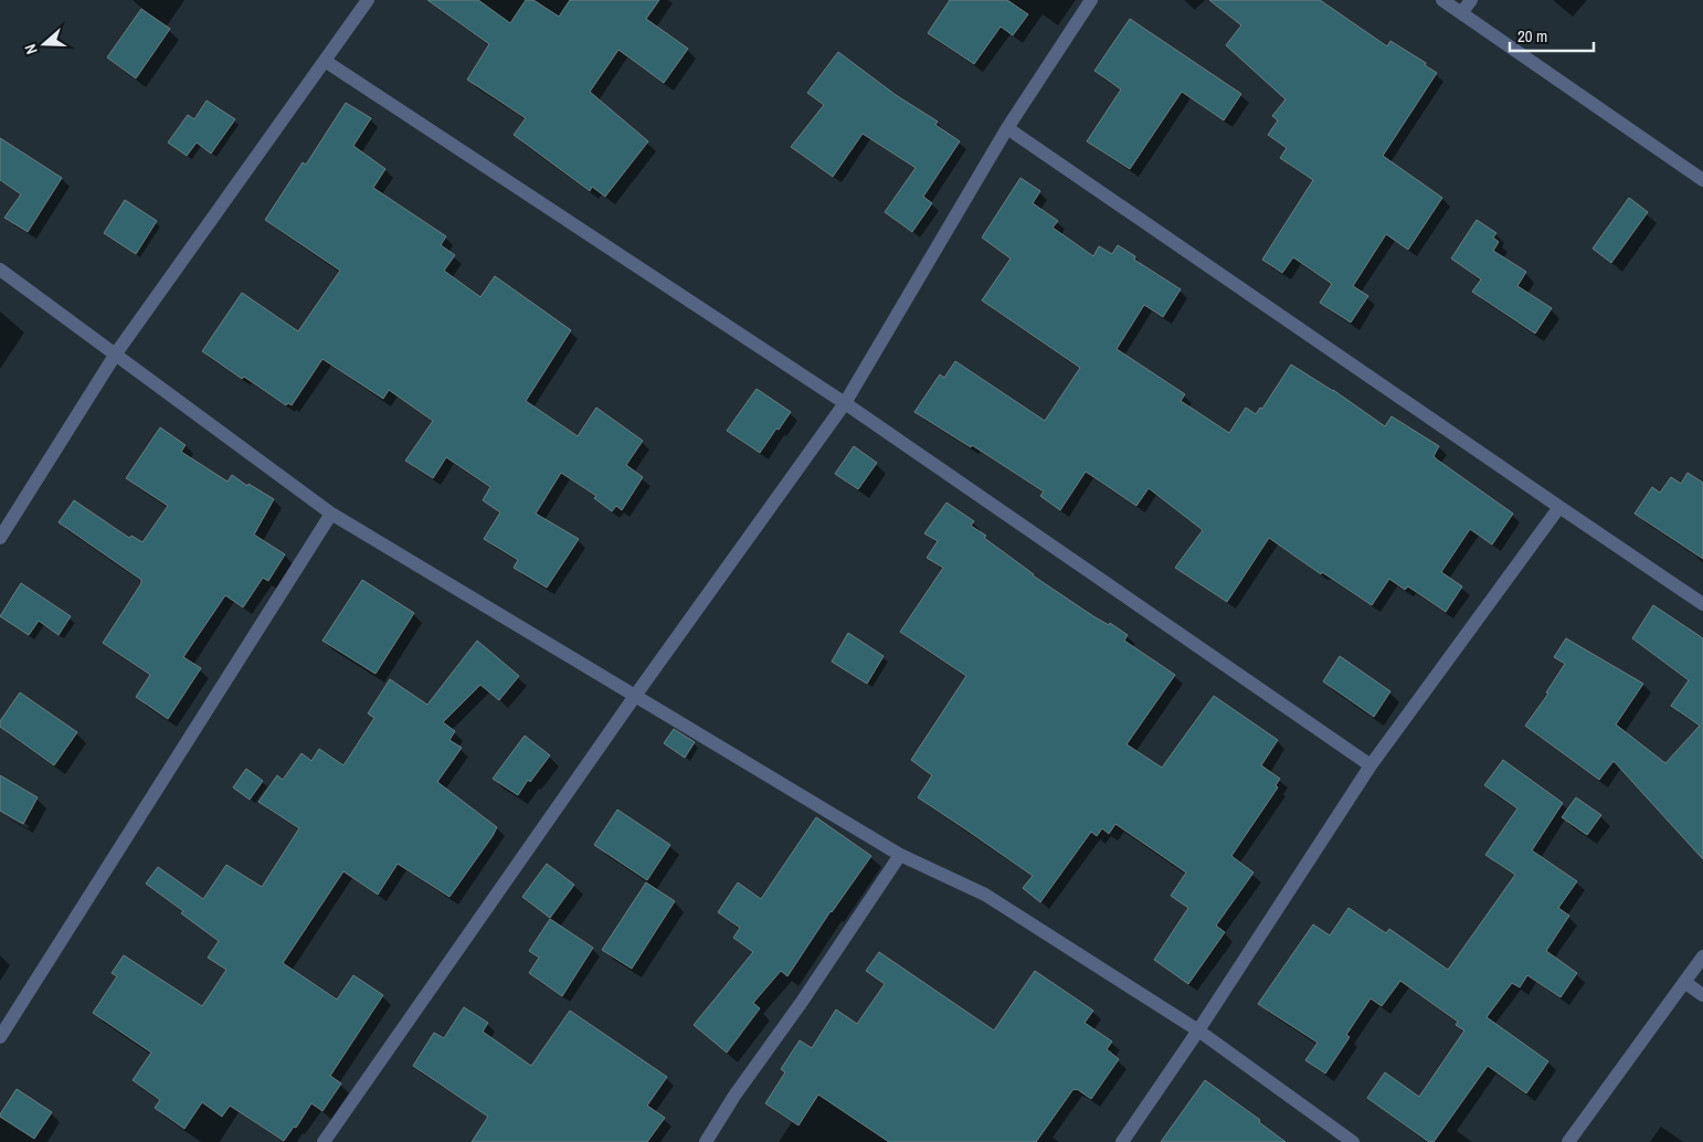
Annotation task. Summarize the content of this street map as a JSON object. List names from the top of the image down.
{
  "scale_bar": "20 m",
  "north": "left"
}
